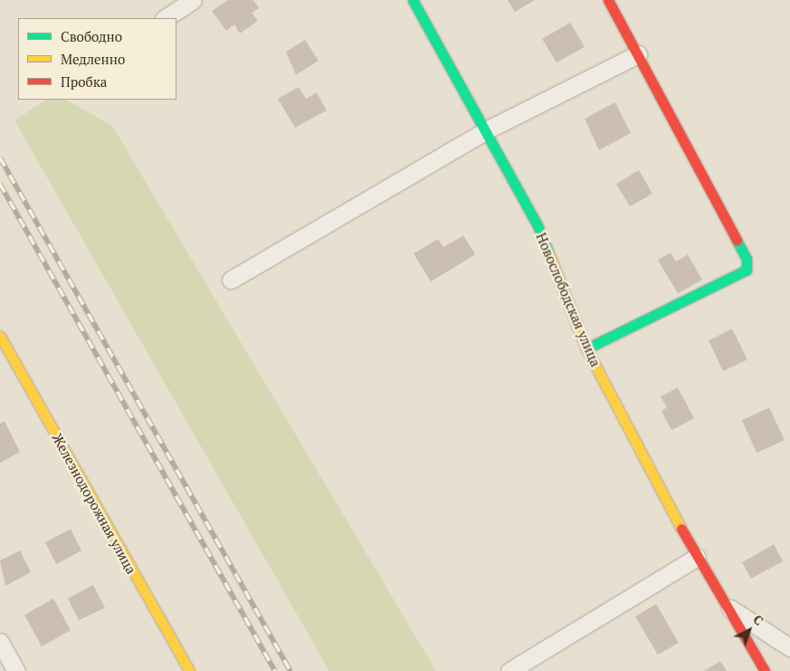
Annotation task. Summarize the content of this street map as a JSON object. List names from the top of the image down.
{
  "streets": {
    "street": ["Новослободская улица", "Железнодорожная улица"]
  },
  "legend": ["Свободно", "Медленно", "Пробка"],
  "north": "top right"
}
